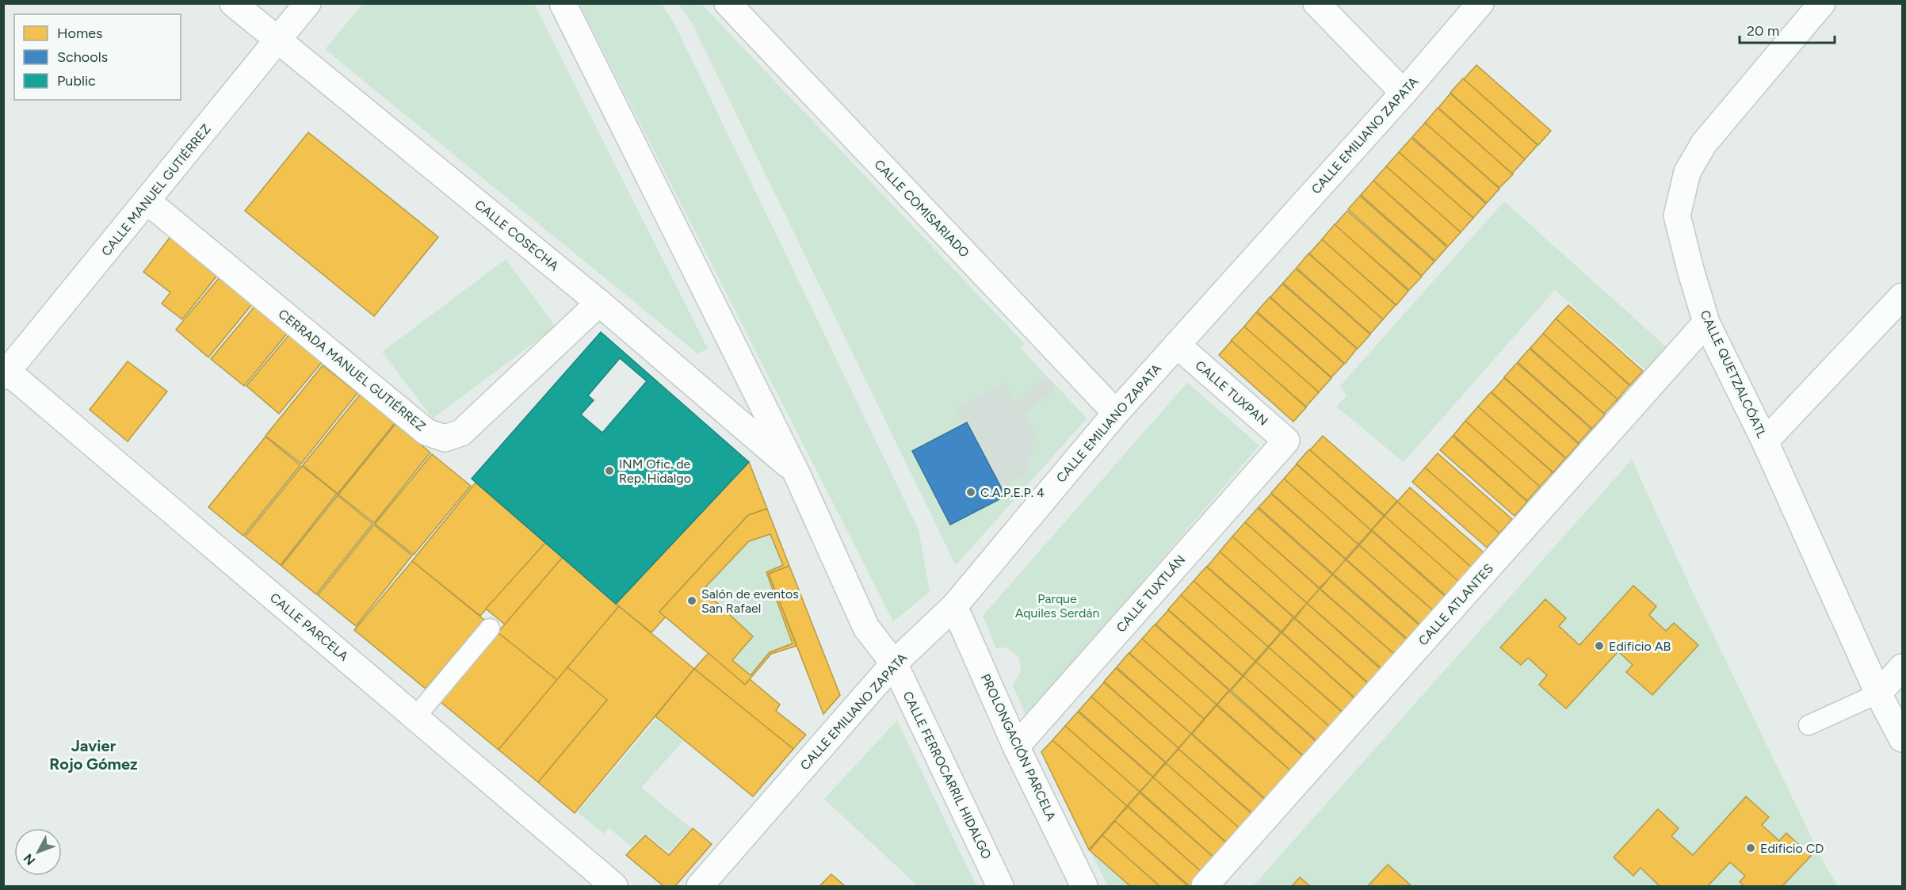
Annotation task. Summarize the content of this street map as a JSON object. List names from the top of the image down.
{
  "streets": {
    "street": [
      "CALLE EMILIANO ZAPATA",
      "CALLE MANUEL GUTIÉRREZ",
      "CALLE COMISARIADO",
      "CALLE COSECHA",
      "CERRADA MANUEL GUTIÉRREZ",
      "CALLE QUETZALCÓATL",
      "CALLE TUXPAN",
      "CALLE TUXTLÁN",
      "CALLE ATLANTES",
      "CALLE PARCELA",
      "PROLONGACIÓN PARCELA",
      "CALLE FERROCARRIL HIDALGO"
    ]
  },
  "crossings": [
    ["CALLE EMILIANO ZAPATA", "CALLE COMISARIADO"],
    ["CALLE EMILIANO ZAPATA", "CALLE TUXPAN"],
    ["CALLE EMILIANO ZAPATA", "PROLONGACIÓN PARCELA"],
    ["CALLE EMILIANO ZAPATA", "CALLE FERROCARRIL HIDALGO"],
    ["CALLE MANUEL GUTIÉRREZ", "CALLE COSECHA"],
    ["CALLE MANUEL GUTIÉRREZ", "CERRADA MANUEL GUTIÉRREZ"],
    ["CALLE MANUEL GUTIÉRREZ", "CALLE PARCELA"],
    ["CALLE COSECHA", "CERRADA MANUEL GUTIÉRREZ"],
    ["CALLE COSECHA", "CALLE FERROCARRIL HIDALGO"],
    ["CALLE QUETZALCÓATL", "CALLE ATLANTES"],
    ["CALLE TUXPAN", "CALLE TUXTLÁN"],
    ["CALLE TUXTLÁN", "PROLONGACIÓN PARCELA"]
  ],
  "districts": ["Javier Rojo Gómez"],
  "parks": ["Parque Aquiles Serdán"],
  "places": [
    "INM Ofic. de Rep. Hidalgo",
    "C.A.P.E.P. 4",
    "Salón de eventos San Rafael",
    "Edificio AB",
    "Edificio CD"
  ],
  "legend": ["Homes", "Schools", "Public"],
  "scale_bar": "20 m",
  "north": "bottom left"
}
